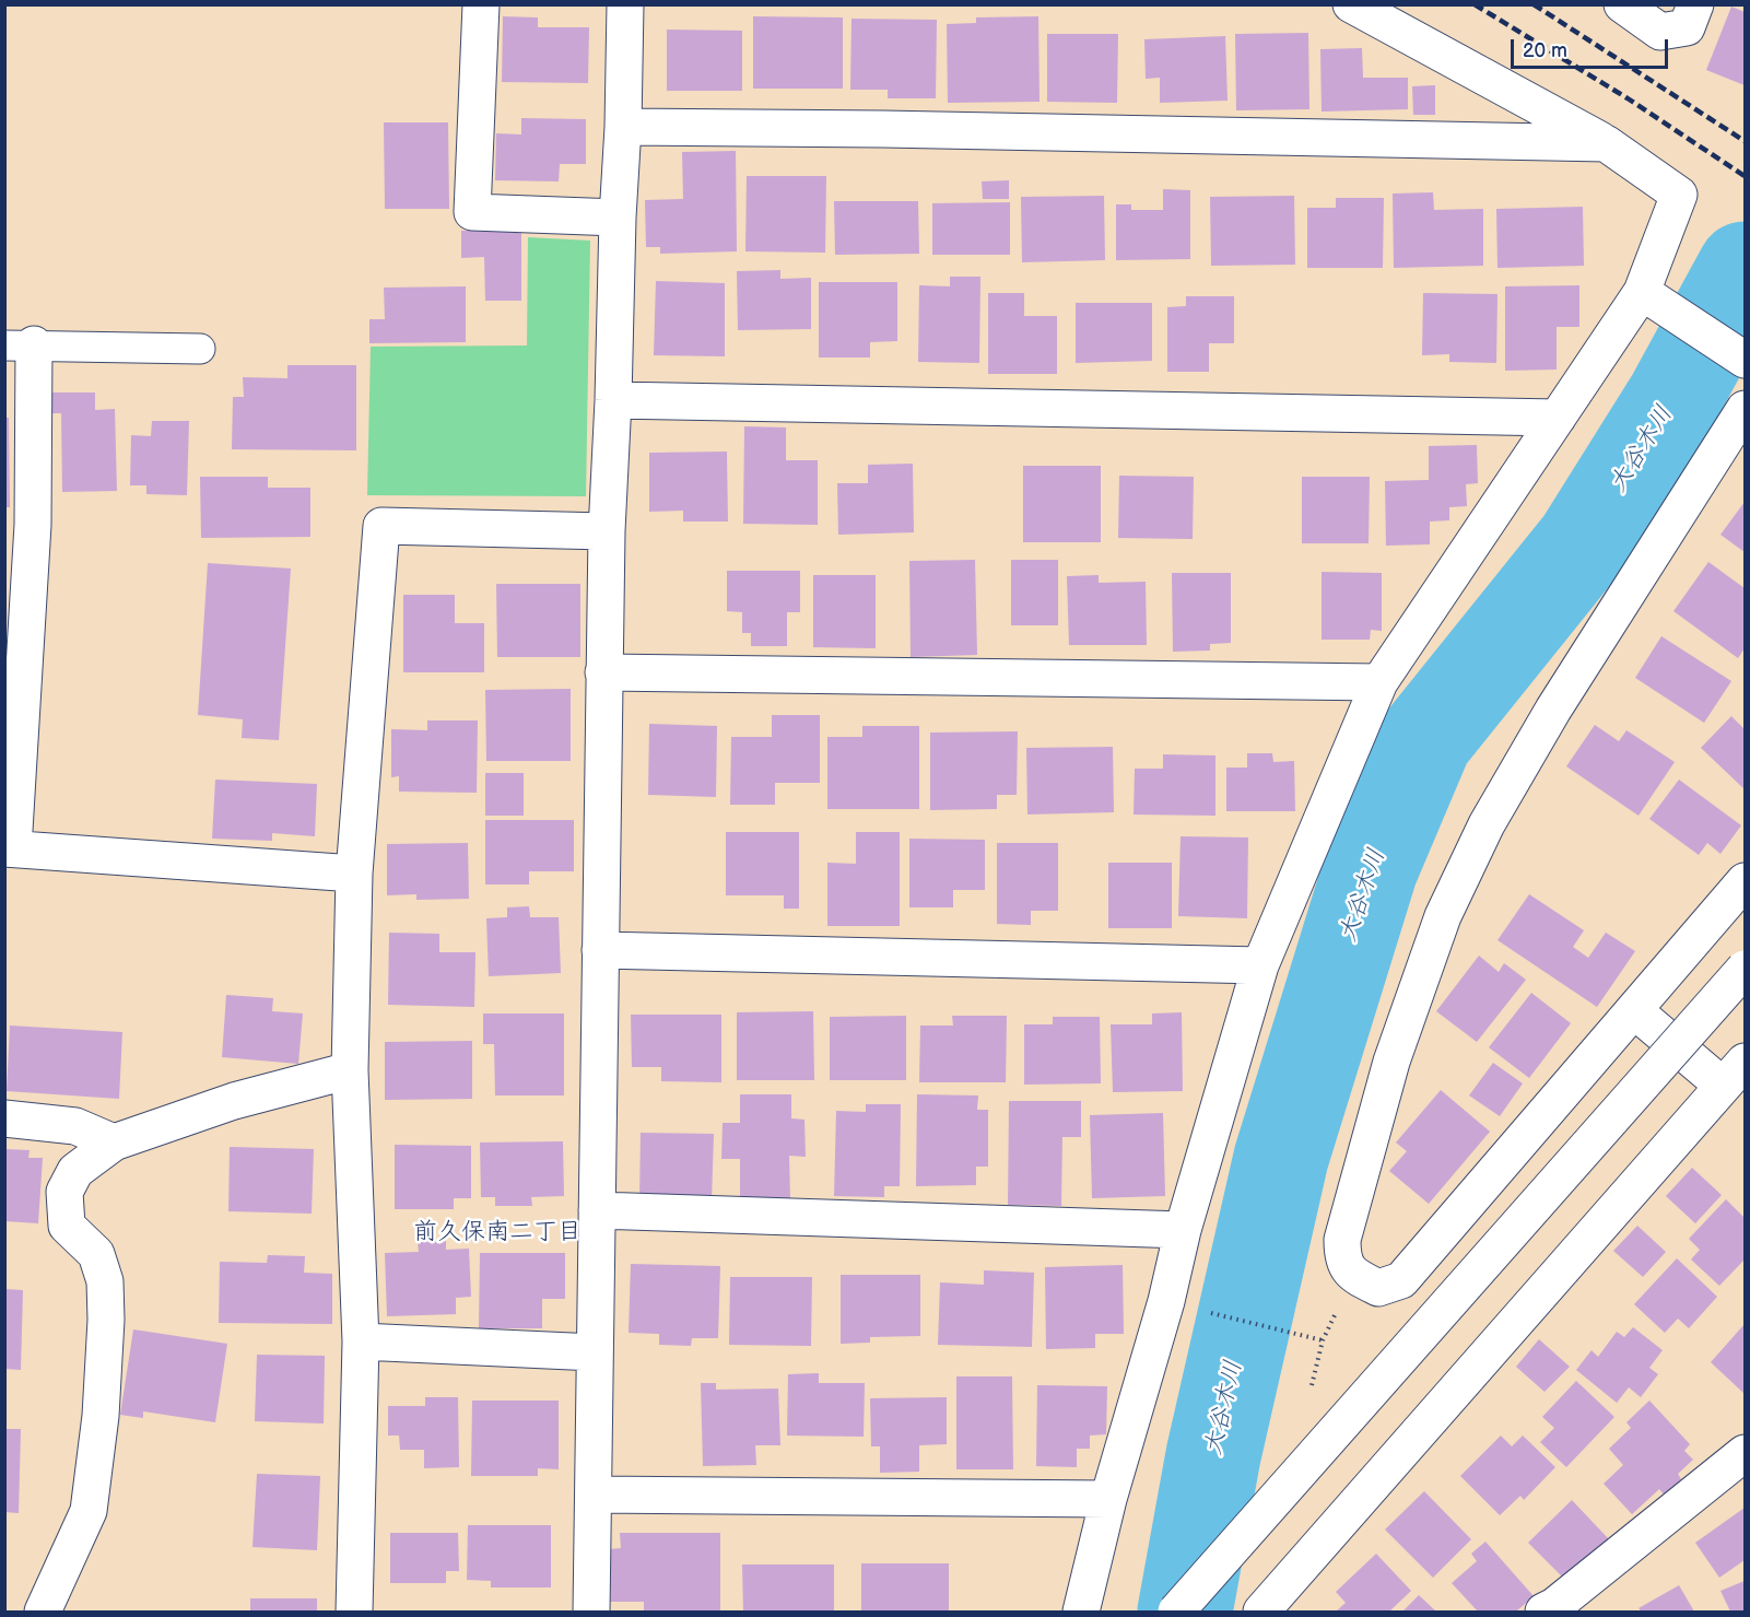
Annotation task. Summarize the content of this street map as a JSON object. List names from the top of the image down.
{
  "districts": ["前久保南二丁目"],
  "water": ["大谷木川"],
  "scale_bar": "20 m"
}
